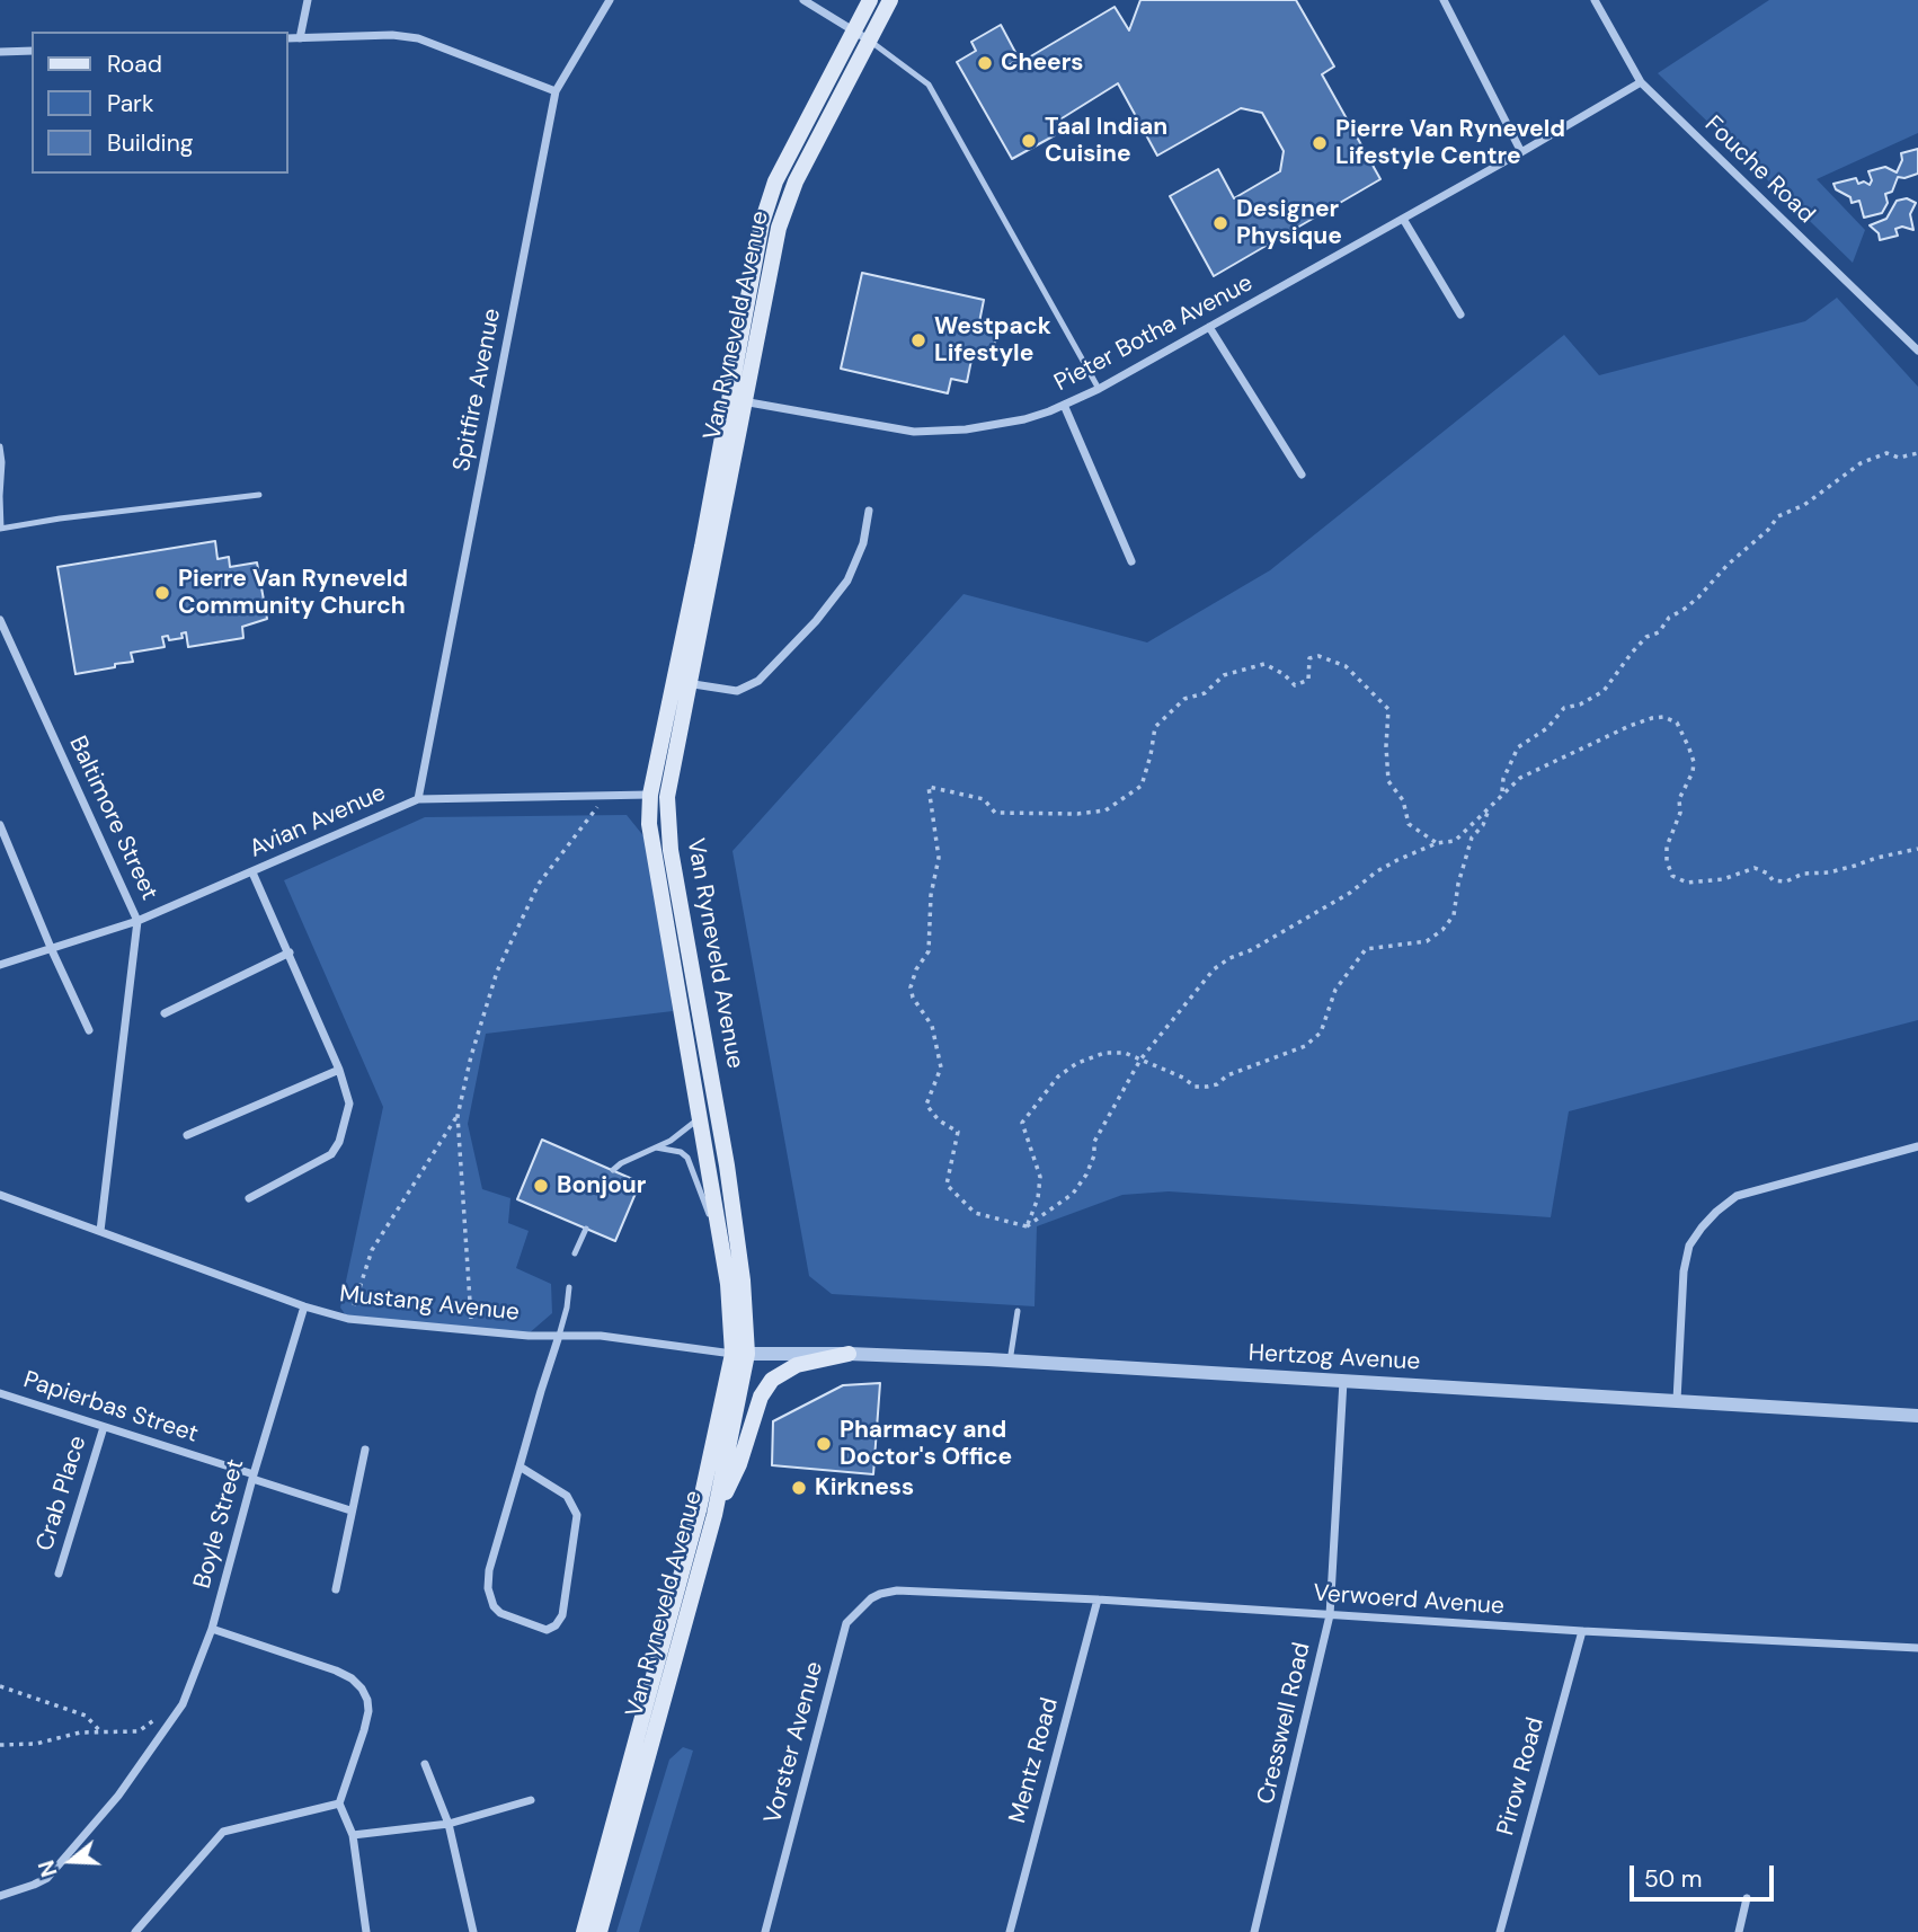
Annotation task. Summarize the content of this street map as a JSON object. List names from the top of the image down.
{
  "streets": {
    "main road": ["Van Ryneveld Avenue"],
    "street": [
      "Fouche Road",
      "Pieter Botha Avenue",
      "Spitfire Avenue",
      "Baltimore Street",
      "Avian Avenue",
      "Mustang Avenue",
      "Hertzog Avenue",
      "Papierbas Street",
      "Crab Place",
      "Boyle Street",
      "Verwoerd Avenue",
      "Cresswell Road",
      "Vorster Avenue",
      "Mentz Road",
      "Pirow Road"
    ]
  },
  "crossings": [
    ["Fouche Road", "Pieter Botha Avenue"],
    ["Van Ryneveld Avenue", "Pieter Botha Avenue"],
    ["Van Ryneveld Avenue", "Avian Avenue"],
    ["Van Ryneveld Avenue", "Mustang Avenue"],
    ["Van Ryneveld Avenue", "Hertzog Avenue"],
    ["Spitfire Avenue", "Avian Avenue"],
    ["Baltimore Street", "Avian Avenue"],
    ["Baltimore Street", "Mustang Avenue"],
    ["Mustang Avenue", "Hertzog Avenue"],
    ["Mustang Avenue", "Boyle Street"],
    ["Hertzog Avenue", "Cresswell Road"],
    ["Papierbas Street", "Crab Place"],
    ["Papierbas Street", "Boyle Street"],
    ["Verwoerd Avenue", "Cresswell Road"],
    ["Verwoerd Avenue", "Vorster Avenue"],
    ["Verwoerd Avenue", "Mentz Road"],
    ["Verwoerd Avenue", "Pirow Road"]
  ],
  "places": [
    "Cheers",
    "Taal Indian Cuisine",
    "Pierre Van Ryneveld Lifestyle Centre",
    "Designer Physique",
    "Westpack Lifestyle",
    "Pierre Van Ryneveld Community Church",
    "Bonjour",
    "Pharmacy and Doctor's Office",
    "Kirkness"
  ],
  "legend": ["Road", "Park", "Building"],
  "scale_bar": "50 m",
  "north": "left"
}
